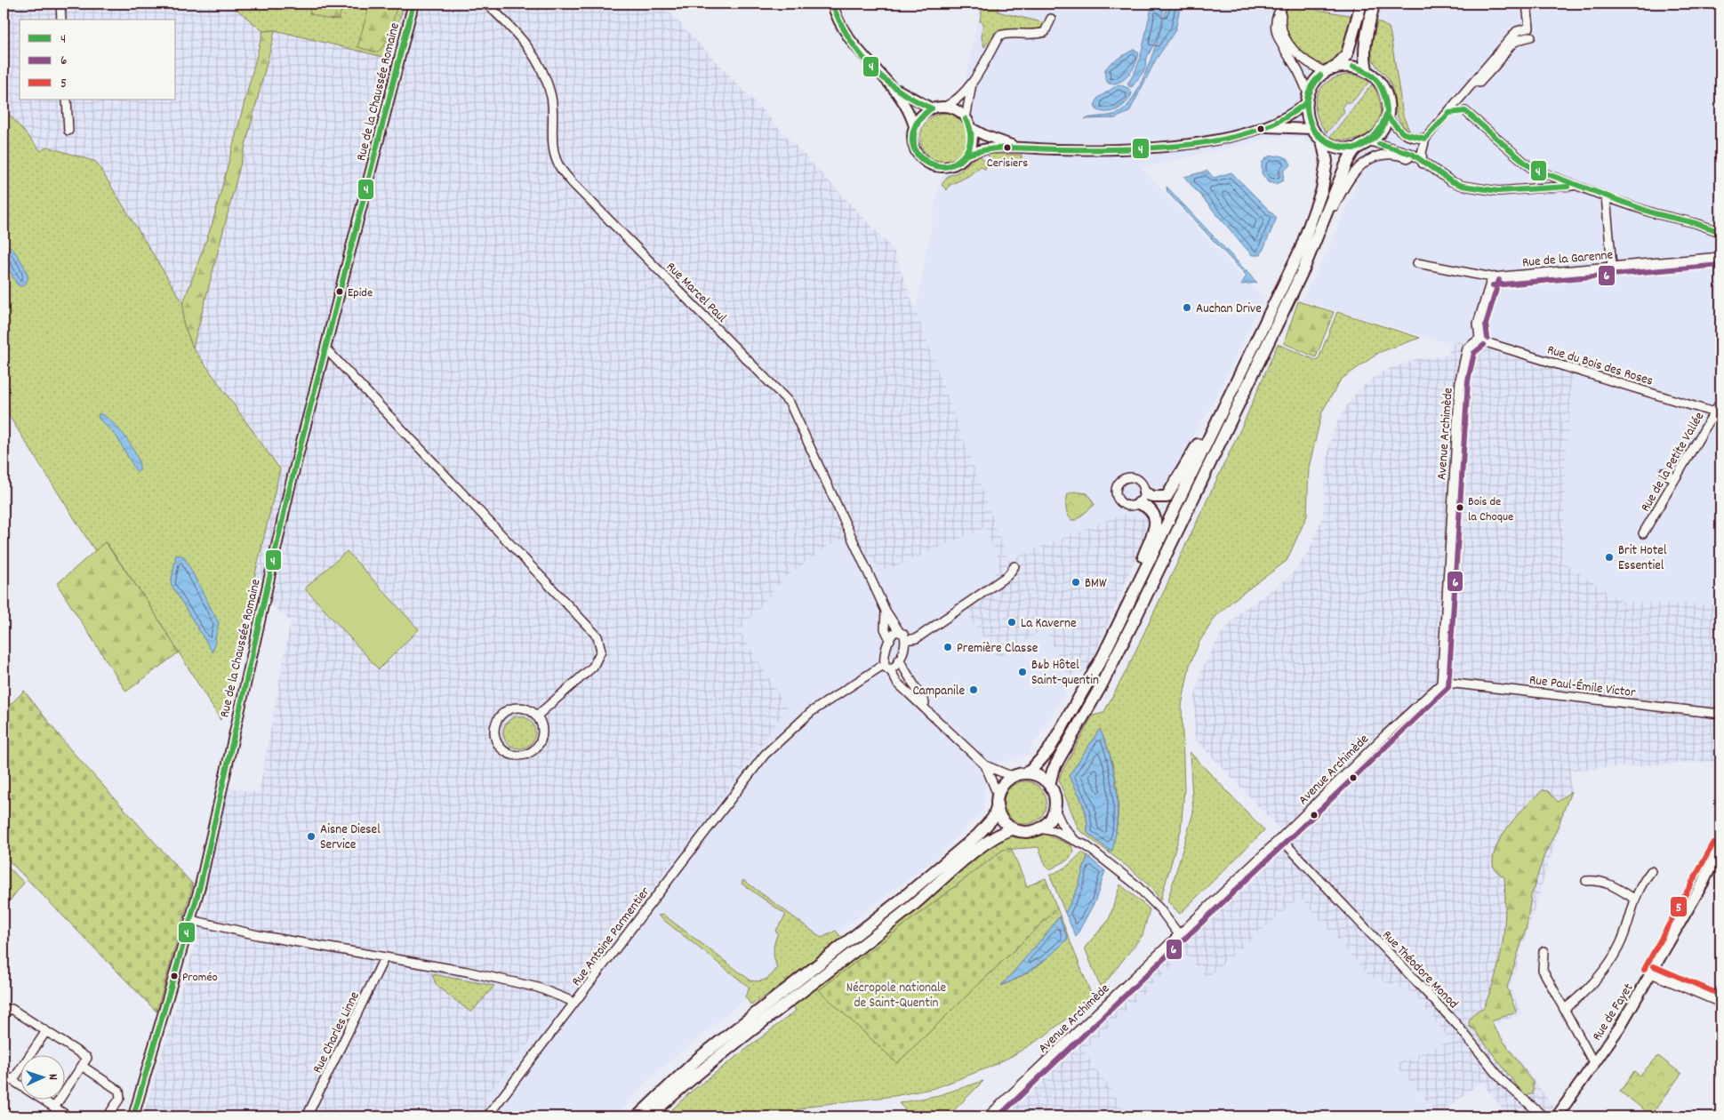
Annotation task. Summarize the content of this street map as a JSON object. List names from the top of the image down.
{
  "streets": {
    "main road": ["Rue de Fayet"],
    "street": [
      "Rue de la Chaussée Romaine",
      "Rue de la Garenne",
      "Rue Marcel Paul",
      "Rue du Bois des Roses",
      "Avenue Archimède",
      "Rue de la Petite Vallée",
      "Rue Paul-Émile Victor",
      "Rue Antoine Parmentier",
      "Rue Théodore Monod",
      "Rue Charles Linne"
    ]
  },
  "crossings": [
    ["Rue de la Chaussée Romaine", "Rue Antoine Parmentier"],
    ["Rue du Bois des Roses", "Avenue Archimède"],
    ["Rue du Bois des Roses", "Rue de la Petite Vallée"],
    ["Avenue Archimède", "Rue Paul-Émile Victor"],
    ["Avenue Archimède", "Rue Théodore Monod"],
    ["Rue Antoine Parmentier", "Rue Charles Linne"]
  ],
  "parks": ["Nécropole nationale de Saint-Quentin"],
  "places": [
    "Cerisiers",
    "Epide",
    "Auchan Drive",
    "Bois de la Choque",
    "Brit Hotel Essentiel",
    "BMW",
    "La Kaverne",
    "Première Classe",
    "B&b Hôtel Saint-quentin",
    "Campanile",
    "Aisne Diesel Service",
    "Proméo"
  ],
  "lines": ["transit line 4", "transit line 6", "transit line 5"],
  "legend": ["4", "6", "5"],
  "north": "right"
}
